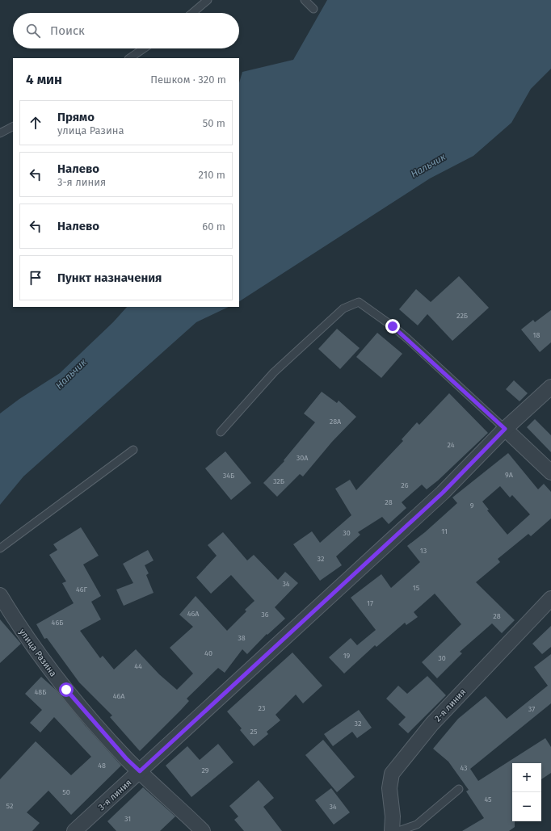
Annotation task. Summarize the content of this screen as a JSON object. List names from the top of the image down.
{
  "streets": {
    "street": ["улица Разина", "2-я линия", "3-я линия"]
  },
  "crossings": [
    ["улица Разина", "3-я линия"]
  ],
  "water": ["Нальчик"],
  "house_numbers": [
    "22Б",
    "18",
    "28А",
    "24",
    "30А",
    "9А",
    "34Б",
    "32Б",
    "26",
    "28",
    "9",
    "11",
    "30",
    "13",
    "32",
    "34",
    "15",
    "46Г",
    "17",
    "46А",
    "36",
    "28",
    "46Б",
    "38",
    "40",
    "19",
    "30",
    "44",
    "48Б",
    "46А",
    "23",
    "37",
    "32",
    "25",
    "48",
    "43",
    "29",
    "50",
    "45",
    "52",
    "34",
    "31"
  ],
  "page": {
    "search": "Поиск",
    "heading": ["4 мин", "Пешком · 320 m"],
    "list": [
      ["Прямо", "улица Разина", "50 m"],
      ["Налево", "3-я линия", "210 m"],
      ["Налево", "60 m"],
      "Пункт назначения"
    ],
    "map_buttons": ["+", "−"]
  }
}
